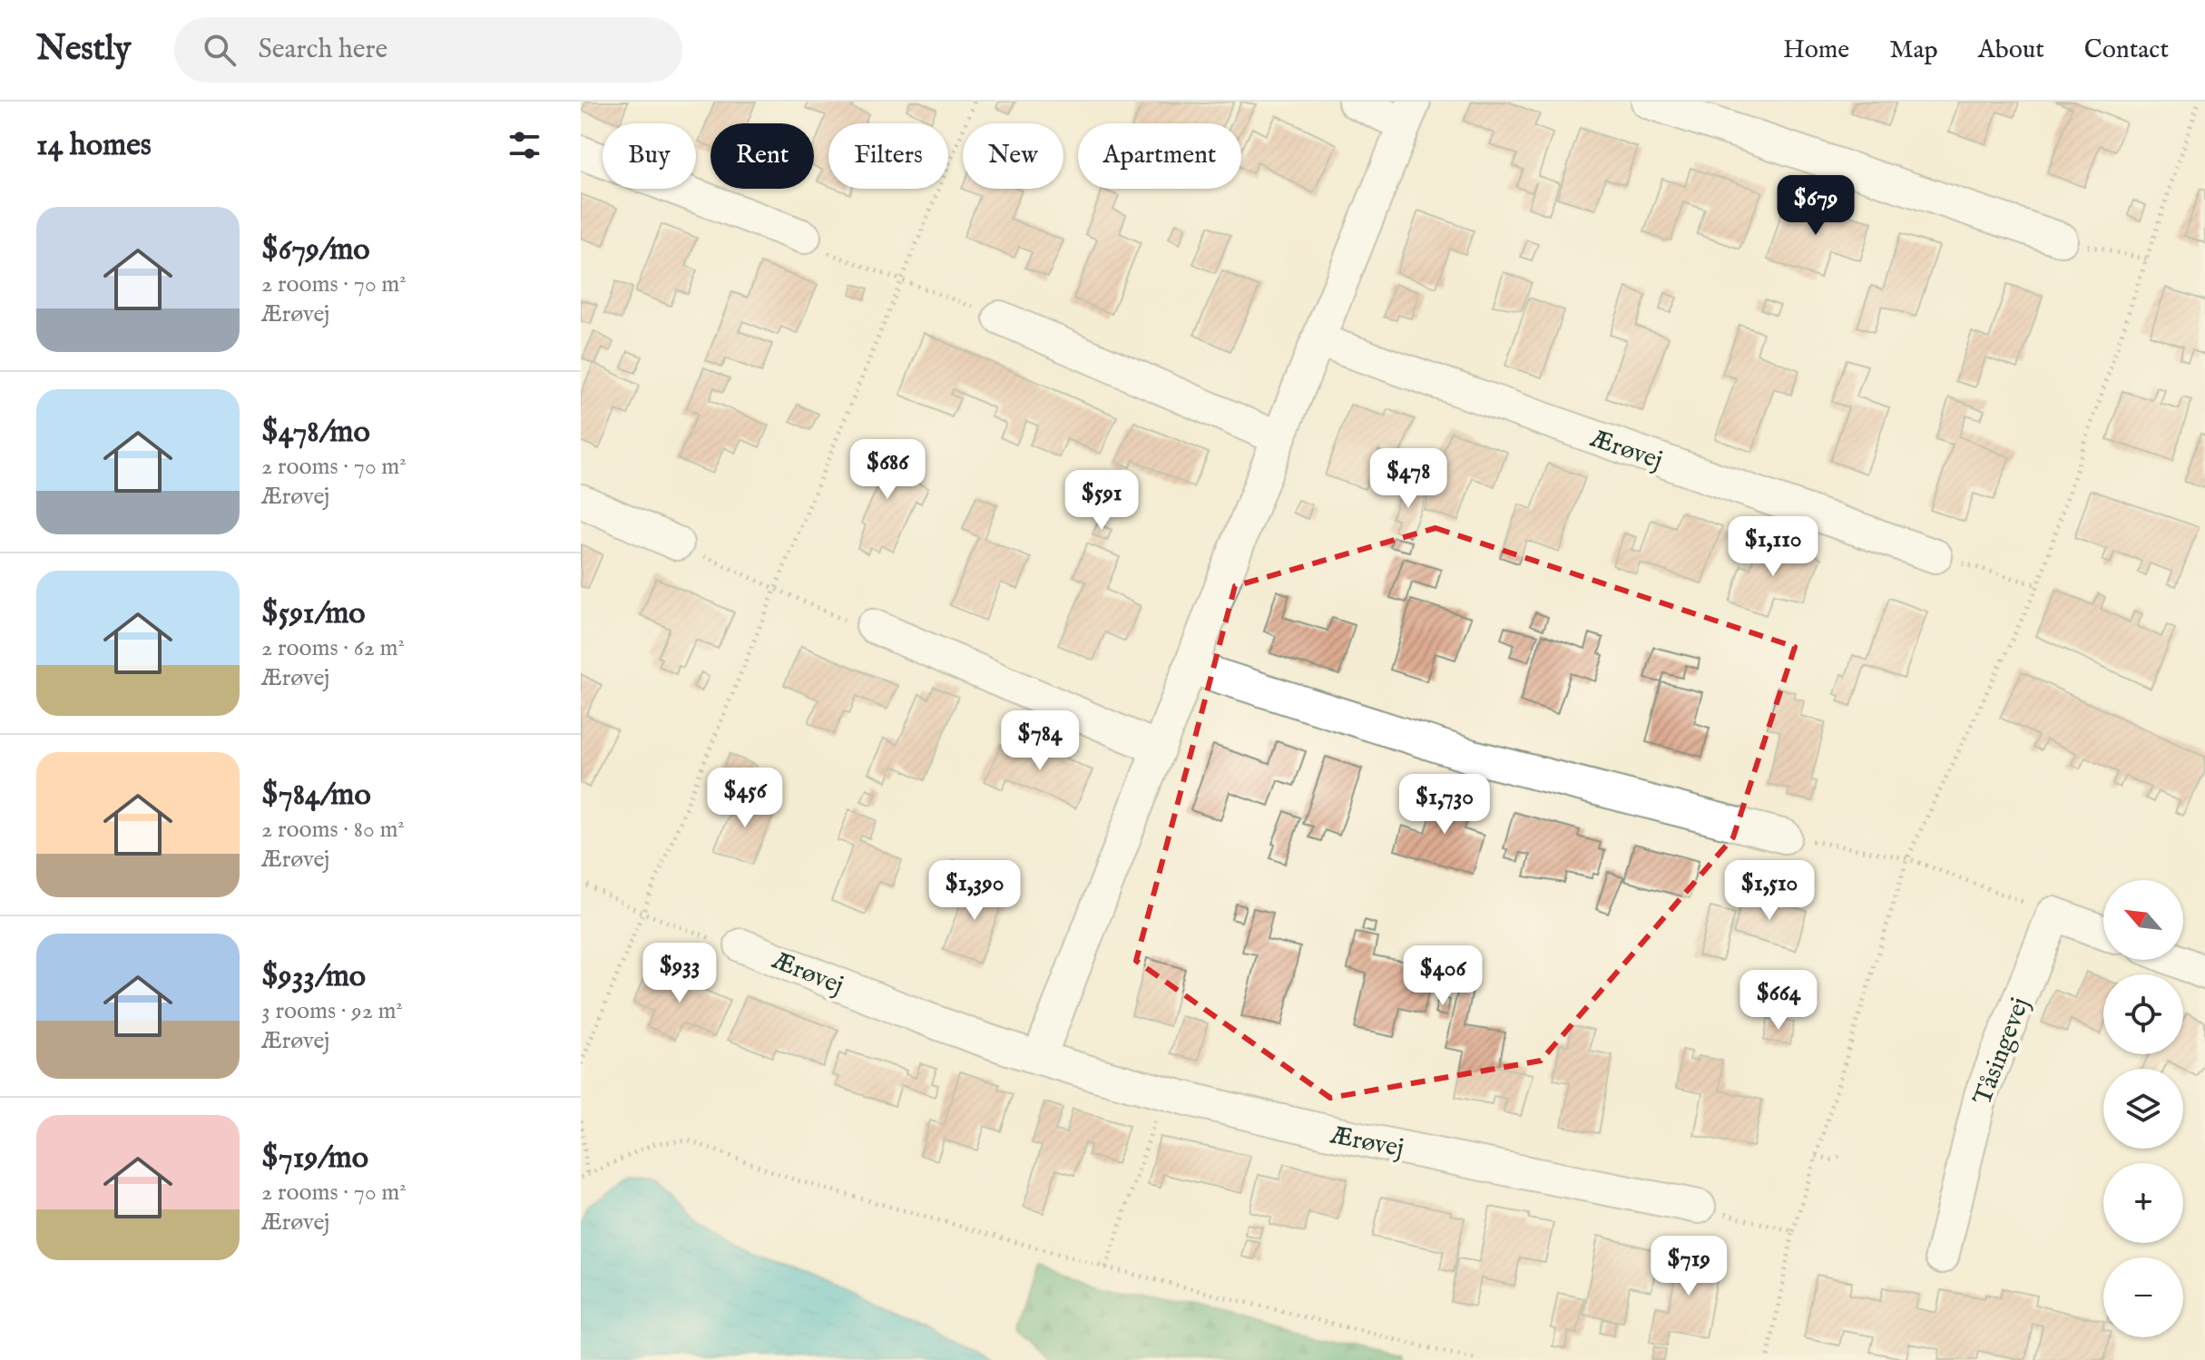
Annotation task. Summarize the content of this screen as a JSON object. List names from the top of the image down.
{
  "streets": {
    "street": ["Ærøvej", "Tåsingevej"]
  },
  "north": "top left",
  "page": {
    "header": "Nestly",
    "search": "Search here",
    "nav": [
      "Home",
      "Map",
      "About",
      "Contact"
    ],
    "heading": "14 homes",
    "chip": [
      "Buy",
      "Rent",
      "Filters",
      "New",
      "Apartment"
    ],
    "price": [
      "$679",
      "$686",
      "$478",
      "$591",
      "$1,110",
      "$784",
      "$456",
      "$1,730",
      "$1,390",
      "$1,510",
      "$933",
      "$406",
      "$664",
      "$719"
    ],
    "list": [
      {
        "name": "$679/mo",
        "note": "2 rooms · 70 m² · Ærøvej"
      },
      {
        "name": "$478/mo",
        "note": "2 rooms · 70 m² · Ærøvej"
      },
      {
        "name": "$591/mo",
        "note": "2 rooms · 62 m² · Ærøvej"
      },
      {
        "name": "$784/mo",
        "note": "2 rooms · 80 m² · Ærøvej"
      },
      {
        "name": "$933/mo",
        "note": "3 rooms · 92 m² · Ærøvej"
      },
      {
        "name": "$719/mo",
        "note": "2 rooms · 70 m² · Ærøvej"
      }
    ],
    "map_buttons": ["+", "−"]
  }
}
